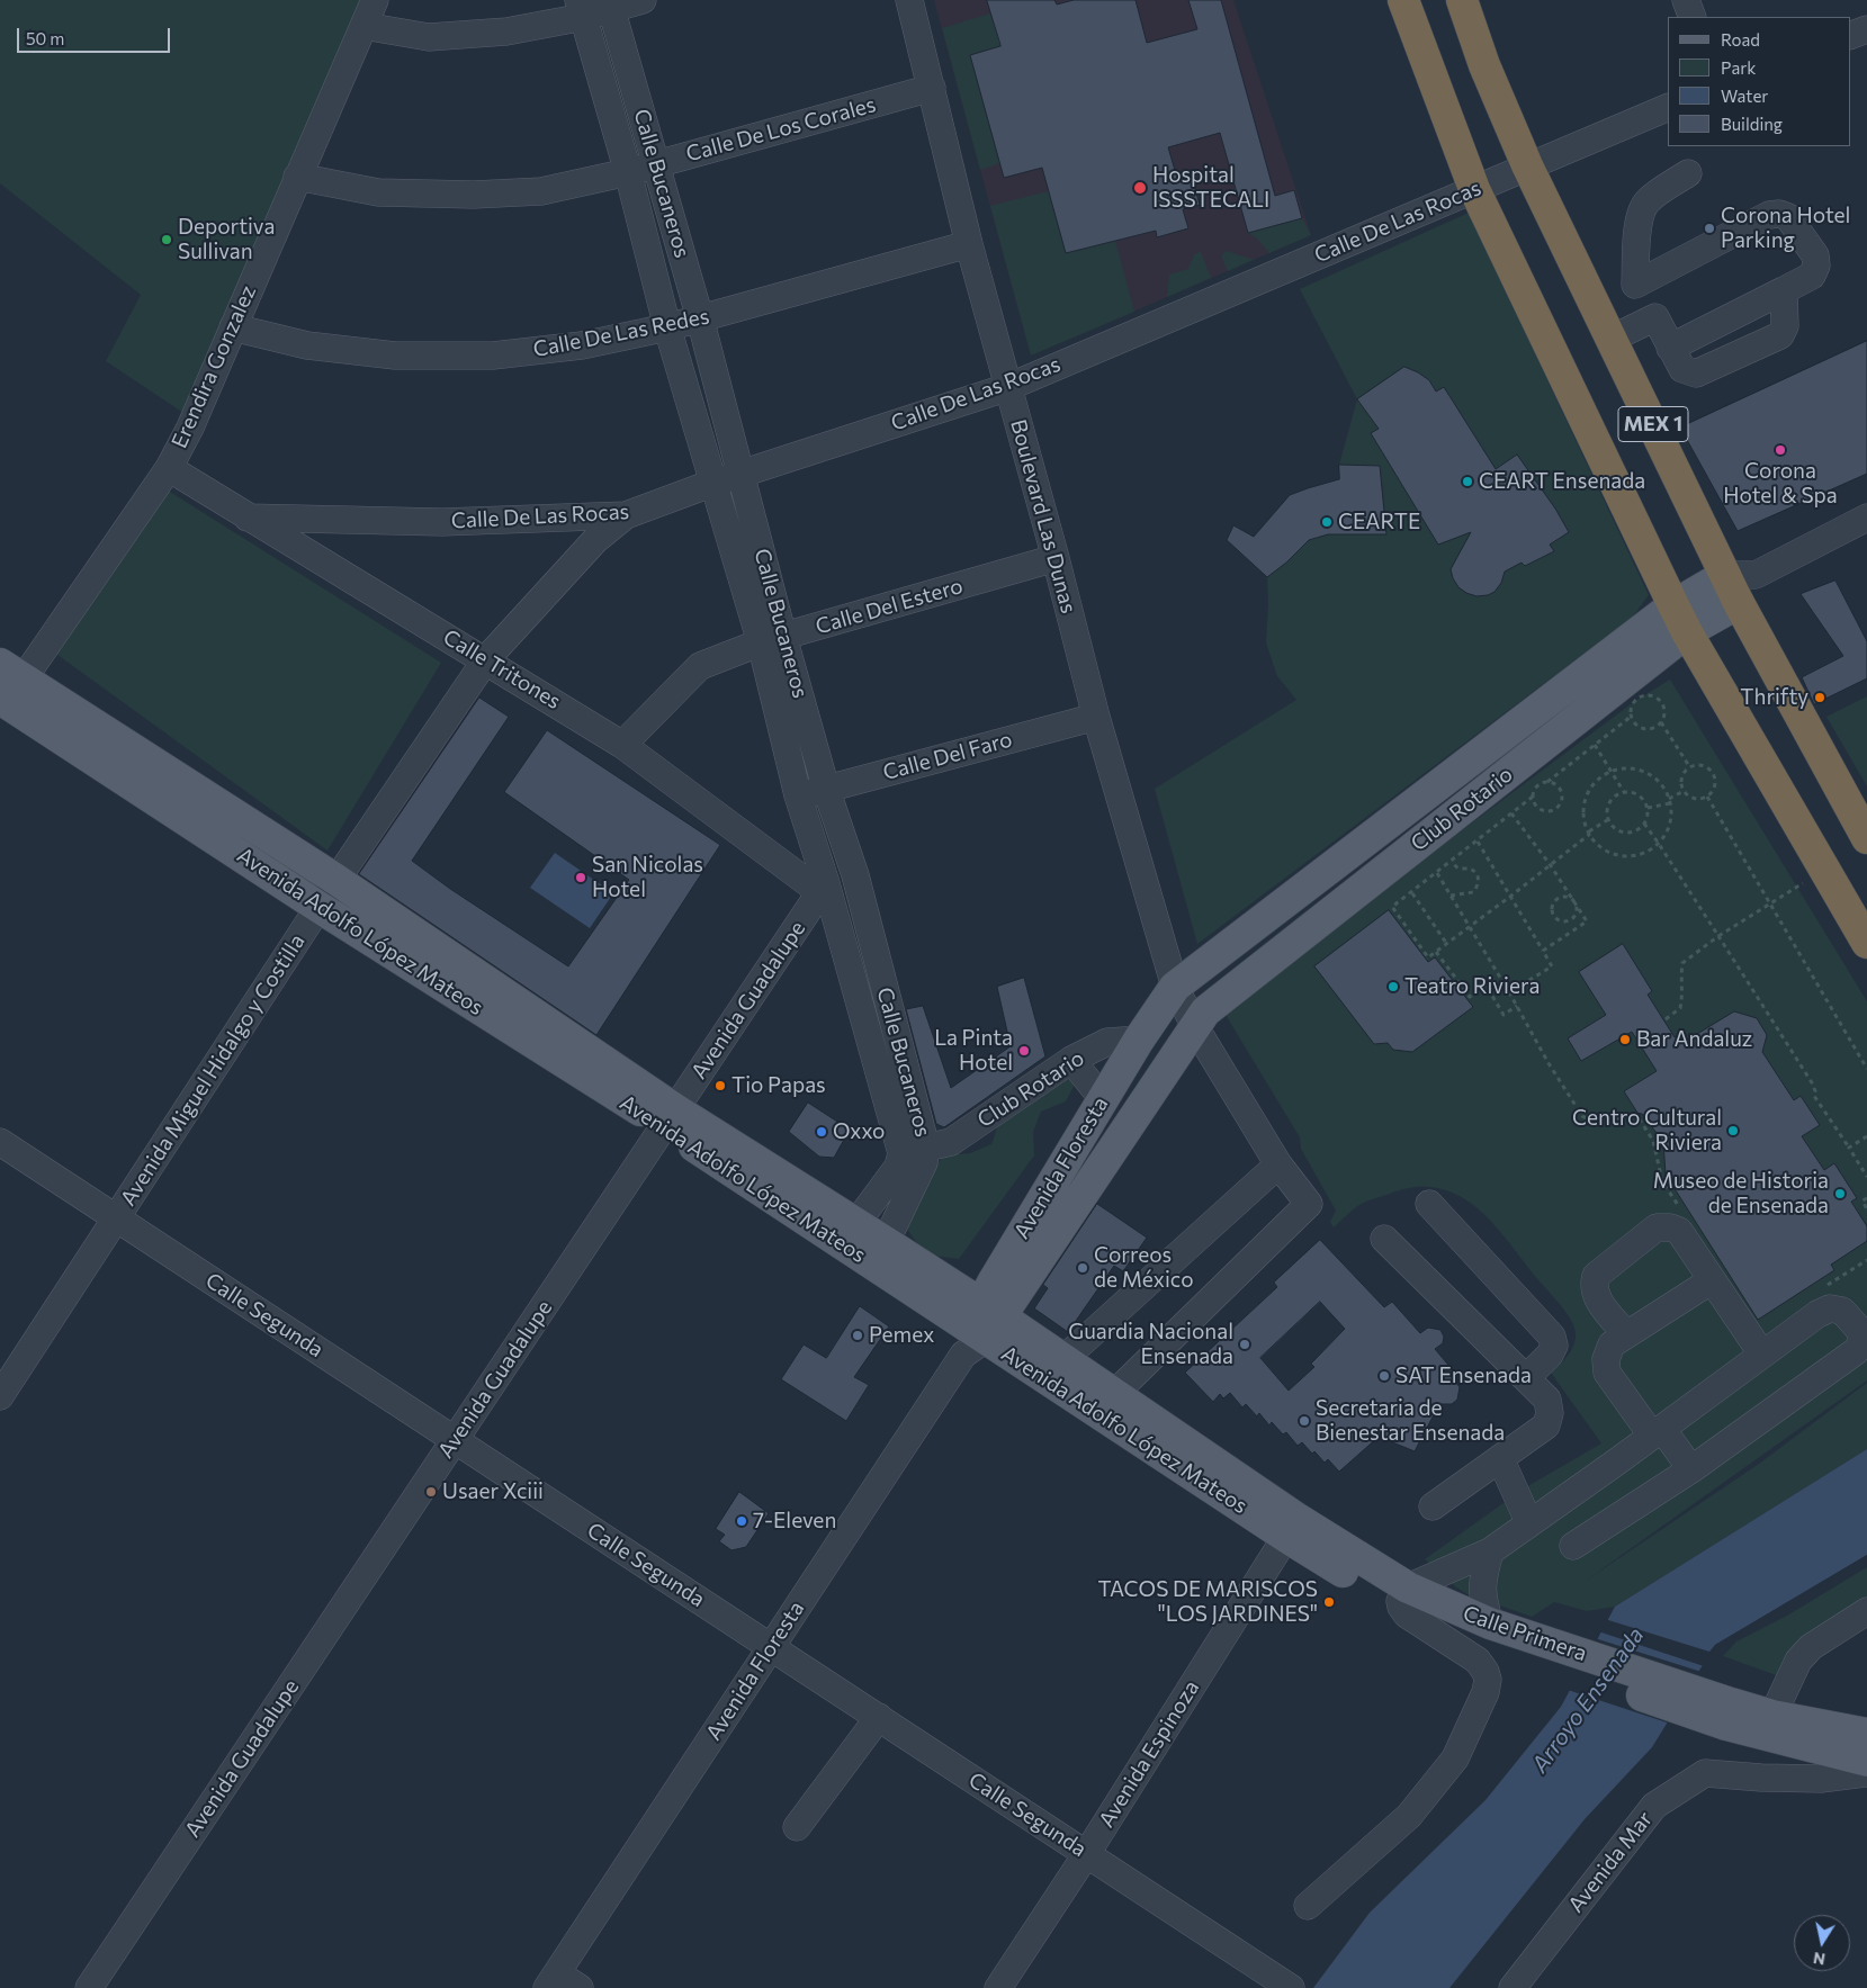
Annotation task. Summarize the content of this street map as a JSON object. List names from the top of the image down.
{
  "streets": {
    "highway": ["MEX 1"],
    "main road": [
      "Club Rotario",
      "Avenida Adolfo López Mateos",
      "Avenida Floresta",
      "Calle Primera"
    ],
    "street": [
      "Calle De Los Corales",
      "Calle Bucaneros",
      "Calle De Las Rocas",
      "Calle De Las Redes",
      "Erendira Gonzalez",
      "Boulevard Las Dunas",
      "Calle Del Estero",
      "Calle Tritones",
      "Calle Del Faro",
      "Avenida Guadalupe",
      "Avenida Miguel Hidalgo y Costilla",
      "Calle Segunda",
      "Avenida Espinoza",
      "Avenida Mar"
    ]
  },
  "crossings": [
    ["Calle De Los Corales", "Calle Bucaneros"],
    ["Calle De Los Corales", "Erendira Gonzalez"],
    ["Calle De Los Corales", "Boulevard Las Dunas"],
    ["Calle Bucaneros", "Calle De Las Rocas"],
    ["Calle Bucaneros", "Calle De Las Redes"],
    ["Calle Bucaneros", "Calle Del Estero"],
    ["Calle Bucaneros", "Calle Tritones"],
    ["Calle Bucaneros", "Calle Del Faro"],
    ["Calle Bucaneros", "Club Rotario"],
    ["Calle Bucaneros", "Avenida Adolfo López Mateos"],
    ["Calle Bucaneros", "Avenida Guadalupe"],
    ["Calle De Las Rocas", "MEX 1"],
    ["Calle De Las Rocas", "Boulevard Las Dunas"],
    ["Calle De Las Rocas", "Calle Tritones"],
    ["Calle De Las Rocas", "Avenida Miguel Hidalgo y Costilla"],
    ["Calle De Las Redes", "Erendira Gonzalez"],
    ["Calle De Las Redes", "Boulevard Las Dunas"],
    ["Erendira Gonzalez", "Calle Tritones"],
    ["Erendira Gonzalez", "Avenida Adolfo López Mateos"],
    ["MEX 1", "Club Rotario"],
    ["Boulevard Las Dunas", "Calle Del Estero"],
    ["Boulevard Las Dunas", "Calle Del Faro"],
    ["Boulevard Las Dunas", "Club Rotario"],
    ["Boulevard Las Dunas", "Avenida Adolfo López Mateos"],
    ["Boulevard Las Dunas", "Avenida Floresta"],
    ["Calle Del Estero", "Calle Tritones"],
    ["Calle Tritones", "Avenida Guadalupe"],
    ["Calle Tritones", "Avenida Miguel Hidalgo y Costilla"],
    ["Club Rotario", "Avenida Floresta"],
    ["Avenida Adolfo López Mateos", "Avenida Guadalupe"],
    ["Avenida Adolfo López Mateos", "Avenida Miguel Hidalgo y Costilla"],
    ["Avenida Adolfo López Mateos", "Avenida Floresta"],
    ["Avenida Adolfo López Mateos", "Calle Primera"],
    ["Avenida Adolfo López Mateos", "Avenida Espinoza"],
    ["Avenida Guadalupe", "Calle Segunda"],
    ["Avenida Miguel Hidalgo y Costilla", "Calle Segunda"],
    ["Avenida Floresta", "Calle Segunda"],
    ["Calle Segunda", "Avenida Espinoza"],
    ["Calle Primera", "Avenida Espinoza"]
  ],
  "water": ["Arroyo Ensenada"],
  "places": [
    "Hospital ISSSTECALI",
    "Corona Hotel Parking",
    "Deportiva Sullivan",
    "Corona Hotel & Spa",
    "CEART Ensenada",
    "CEARTE",
    "Thrifty",
    "San Nicolas Hotel",
    "Teatro Riviera",
    "Bar Andaluz",
    "La Pinta Hotel",
    "Tio Papas",
    "Centro Cultural Riviera",
    "Oxxo",
    "Museo de Historia de Ensenada",
    "Correos de México",
    "Pemex",
    "Guardia Nacional Ensenada",
    "SAT Ensenada",
    "Secretaria de Bienestar Ensenada",
    "Usaer Xciii",
    "7-Eleven",
    "TACOS DE MARISCOS \"LOS JARDINES\""
  ],
  "legend": [
    "Road",
    "Park",
    "Water",
    "Building"
  ],
  "scale_bar": "50 m",
  "north": "bottom"
}
